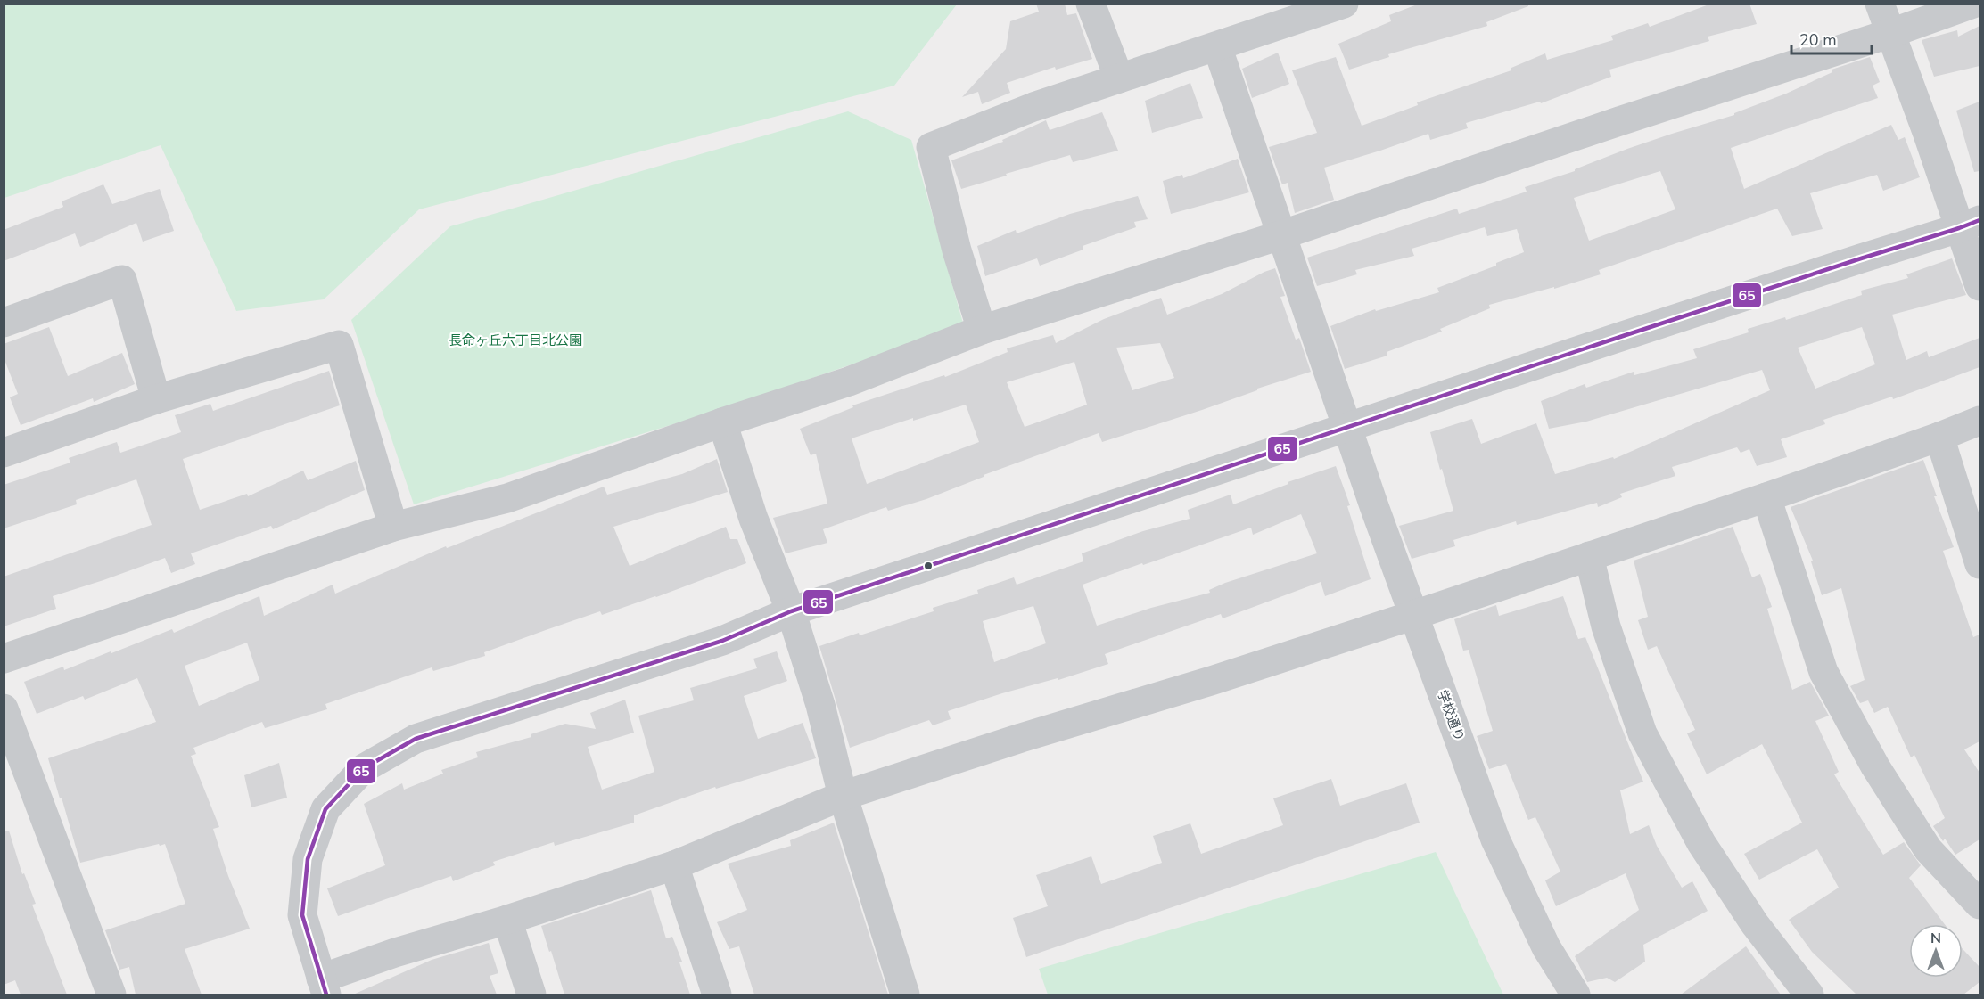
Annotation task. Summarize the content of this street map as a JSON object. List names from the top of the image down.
{
  "streets": {
    "street": ["学校通り"]
  },
  "parks": ["長命ヶ丘六丁目北公園"],
  "lines": ["transit line 65"],
  "scale_bar": "20 m",
  "north": "top"
}
